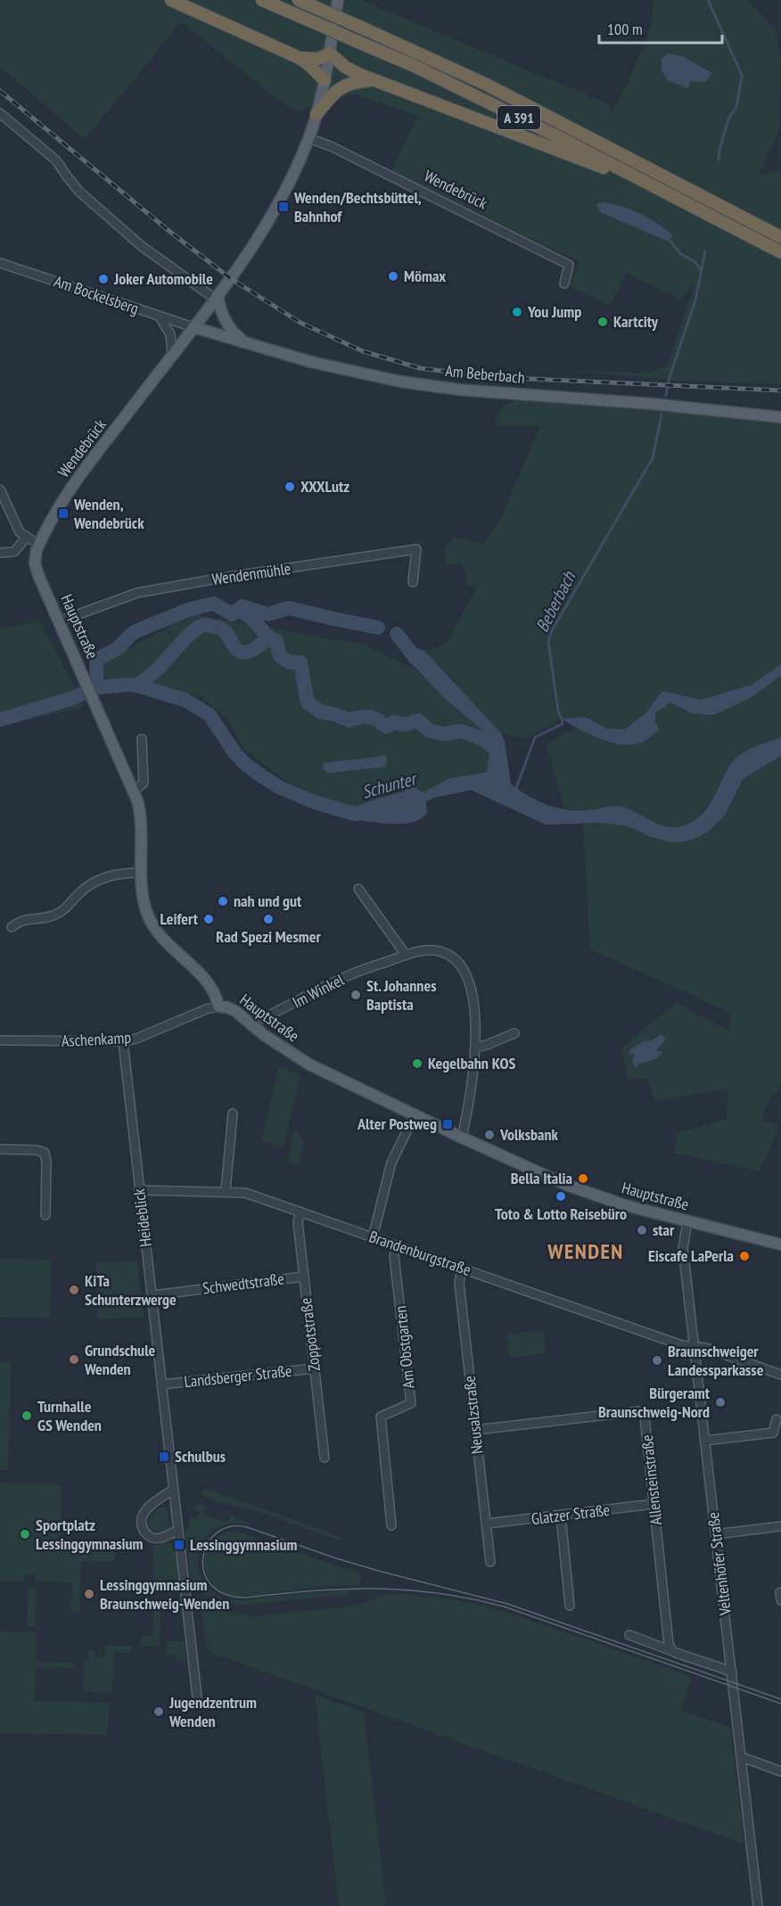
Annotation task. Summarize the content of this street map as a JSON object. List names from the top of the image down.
{
  "streets": {
    "highway": ["A 391"],
    "main road": ["Wendebrück", "Am Beberbach", "Hauptstraße"],
    "street": [
      "Am Bockelsberg",
      "Wendenmühle",
      "Im Winkel",
      "Aschenkamp",
      "Heideblick",
      "Brandenburgstraße",
      "Schwedtstraße",
      "Zoppotstraße",
      "Am Obstgarten",
      "Landsberger Straße",
      "Neusalzstraße",
      "Allensteinstraße",
      "Glatzer Straße",
      "Veltenhöfer Straße"
    ]
  },
  "crossings": [
    ["Wendebrück", "Am Bockelsberg"],
    ["Wendebrück", "Am Beberbach"],
    ["Wendebrück", "Hauptstraße"],
    ["Am Bockelsberg", "Am Beberbach"],
    ["Wendenmühle", "Hauptstraße"],
    ["Hauptstraße", "Im Winkel"],
    ["Hauptstraße", "Aschenkamp"],
    ["Hauptstraße", "Veltenhöfer Straße"],
    ["Aschenkamp", "Heideblick"],
    ["Heideblick", "Brandenburgstraße"],
    ["Heideblick", "Schwedtstraße"],
    ["Heideblick", "Landsberger Straße"],
    ["Brandenburgstraße", "Zoppotstraße"],
    ["Brandenburgstraße", "Am Obstgarten"],
    ["Brandenburgstraße", "Neusalzstraße"],
    ["Brandenburgstraße", "Veltenhöfer Straße"],
    ["Schwedtstraße", "Zoppotstraße"],
    ["Zoppotstraße", "Landsberger Straße"],
    ["Neusalzstraße", "Allensteinstraße"],
    ["Neusalzstraße", "Glatzer Straße"],
    ["Allensteinstraße", "Glatzer Straße"]
  ],
  "districts": ["WENDEN"],
  "water": ["Beberbach", "Schunter"],
  "places": {
    "transit": [
      "Wenden/Bechtsbüttel, Bahnhof",
      "Wenden, Wendebrück",
      "Alter Postweg",
      "Schulbus",
      "Lessinggymnasium"
    ],
    "other": [
      "Mömax",
      "Joker Automobile",
      "You Jump",
      "Kartcity",
      "XXXLutz",
      "nah und gut",
      "Leifert",
      "Rad Spezi Mesmer",
      "St. Johannes Baptista",
      "Kegelbahn KOS",
      "Volksbank",
      "Bella Italia",
      "Toto & Lotto Reisebüro",
      "star",
      "Eiscafe LaPerla",
      "KiTa Schunterzwerge",
      "Grundschule Wenden",
      "Braunschweiger Landessparkasse",
      "Bürgeramt Braunschweig-Nord",
      "Turnhalle GS Wenden",
      "Sportplatz Lessinggymnasium",
      "Lessinggymnasium Braunschweig-Wenden",
      "Jugendzentrum Wenden"
    ]
  },
  "scale_bar": "100 m"
}
